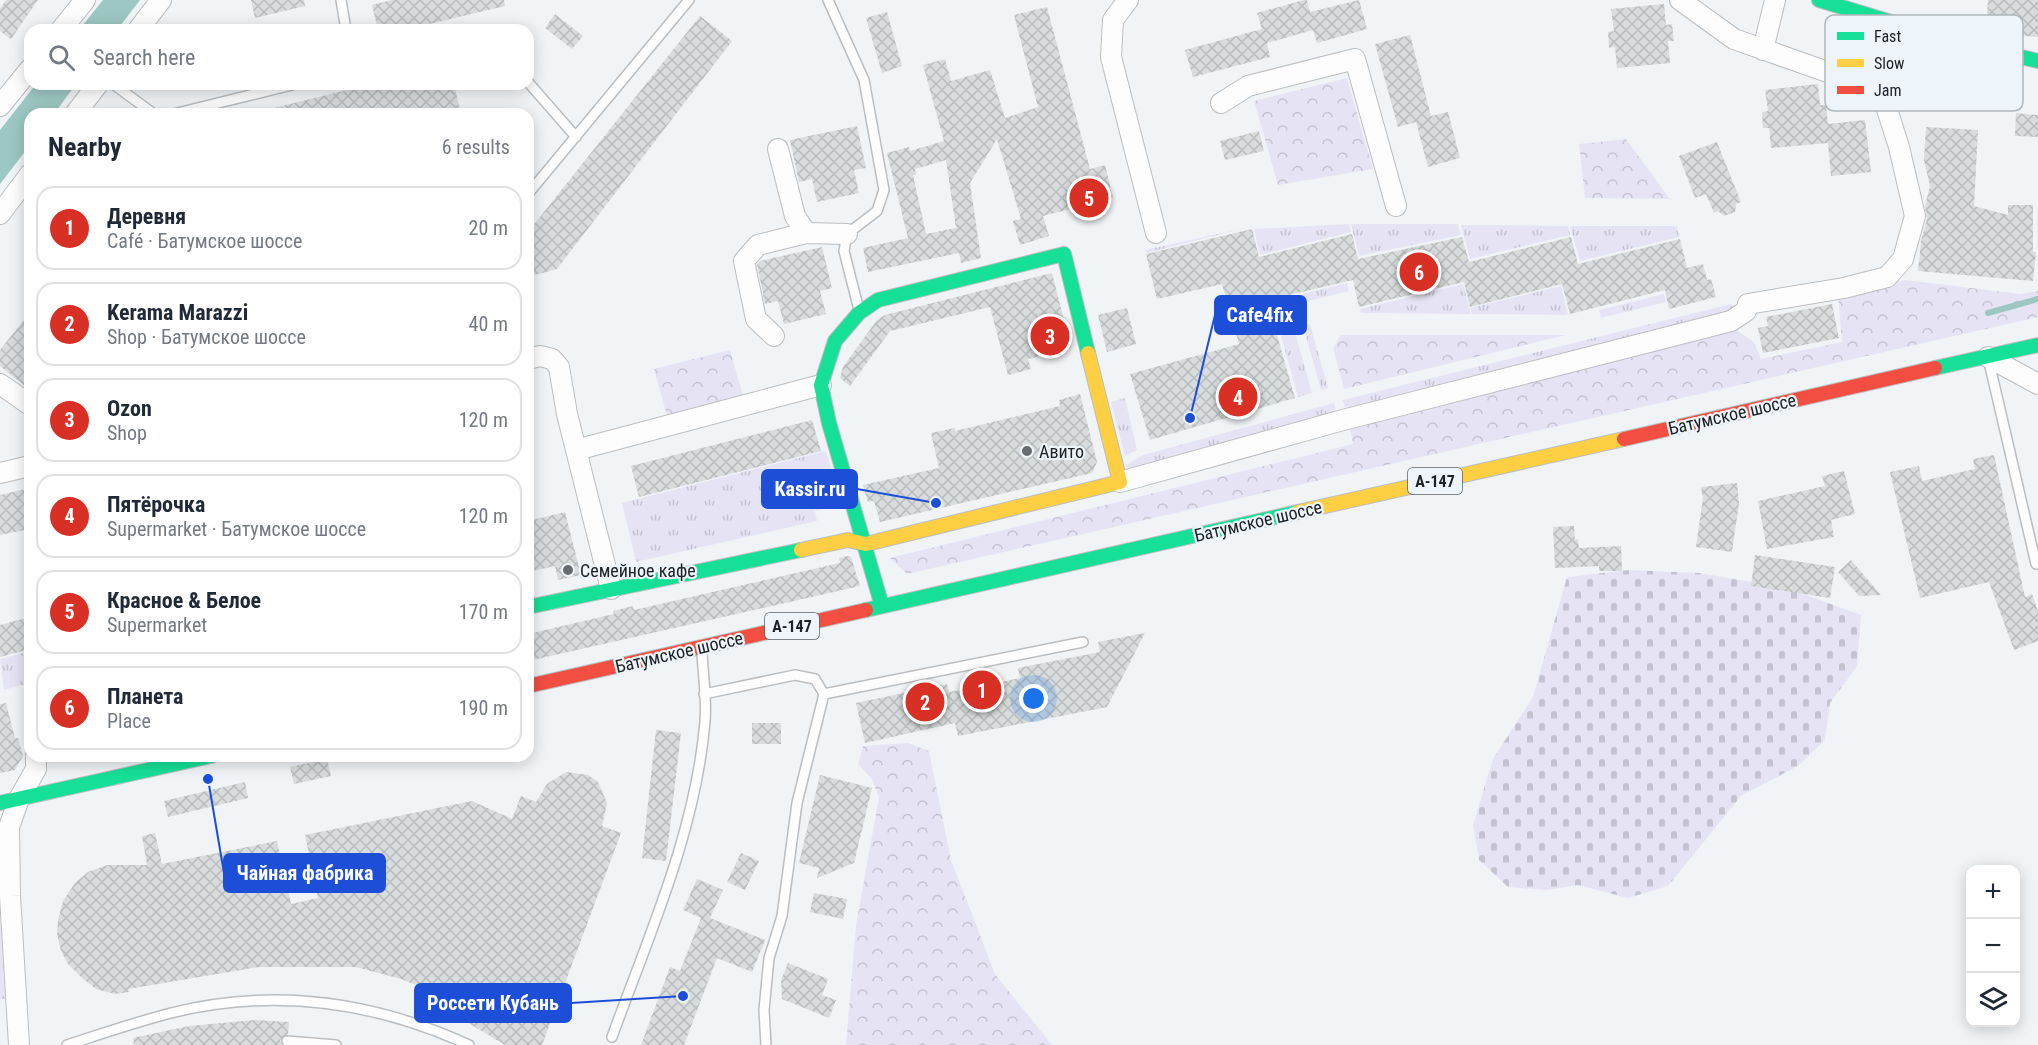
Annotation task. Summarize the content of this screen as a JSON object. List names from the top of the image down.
{
  "streets": {
    "main road": ["Батумское шоссе", "А-147"]
  },
  "places": [
    "Cafe4fix",
    "Авито",
    "Kassir.ru",
    "Семейное кафе",
    "Чайная фабрика",
    "Россети Кубань"
  ],
  "legend": ["Fast", "Slow", "Jam"],
  "page": {
    "search": "Search here",
    "heading": ["Nearby", "6 results"],
    "pins": [
      "5",
      "6",
      "3",
      "4",
      "1",
      "2"
    ],
    "list": [
      {
        "mark": "1",
        "name": "Деревня",
        "note": "Café · Батумское шоссе",
        "value": "20 m"
      },
      {
        "mark": "2",
        "name": "Kerama Marazzi",
        "note": "Shop · Батумское шоссе",
        "value": "40 m"
      },
      {
        "mark": "3",
        "name": "Ozon",
        "note": "Shop",
        "value": "120 m"
      },
      {
        "mark": "4",
        "name": "Пятёрочка",
        "note": "Supermarket · Батумское шоссе",
        "value": "120 m"
      },
      {
        "mark": "5",
        "name": "Красное & Белое",
        "note": "Supermarket",
        "value": "170 m"
      },
      {
        "mark": "6",
        "name": "Планета",
        "note": "Place",
        "value": "190 m"
      }
    ],
    "map_buttons": ["+", "−"]
  }
}
